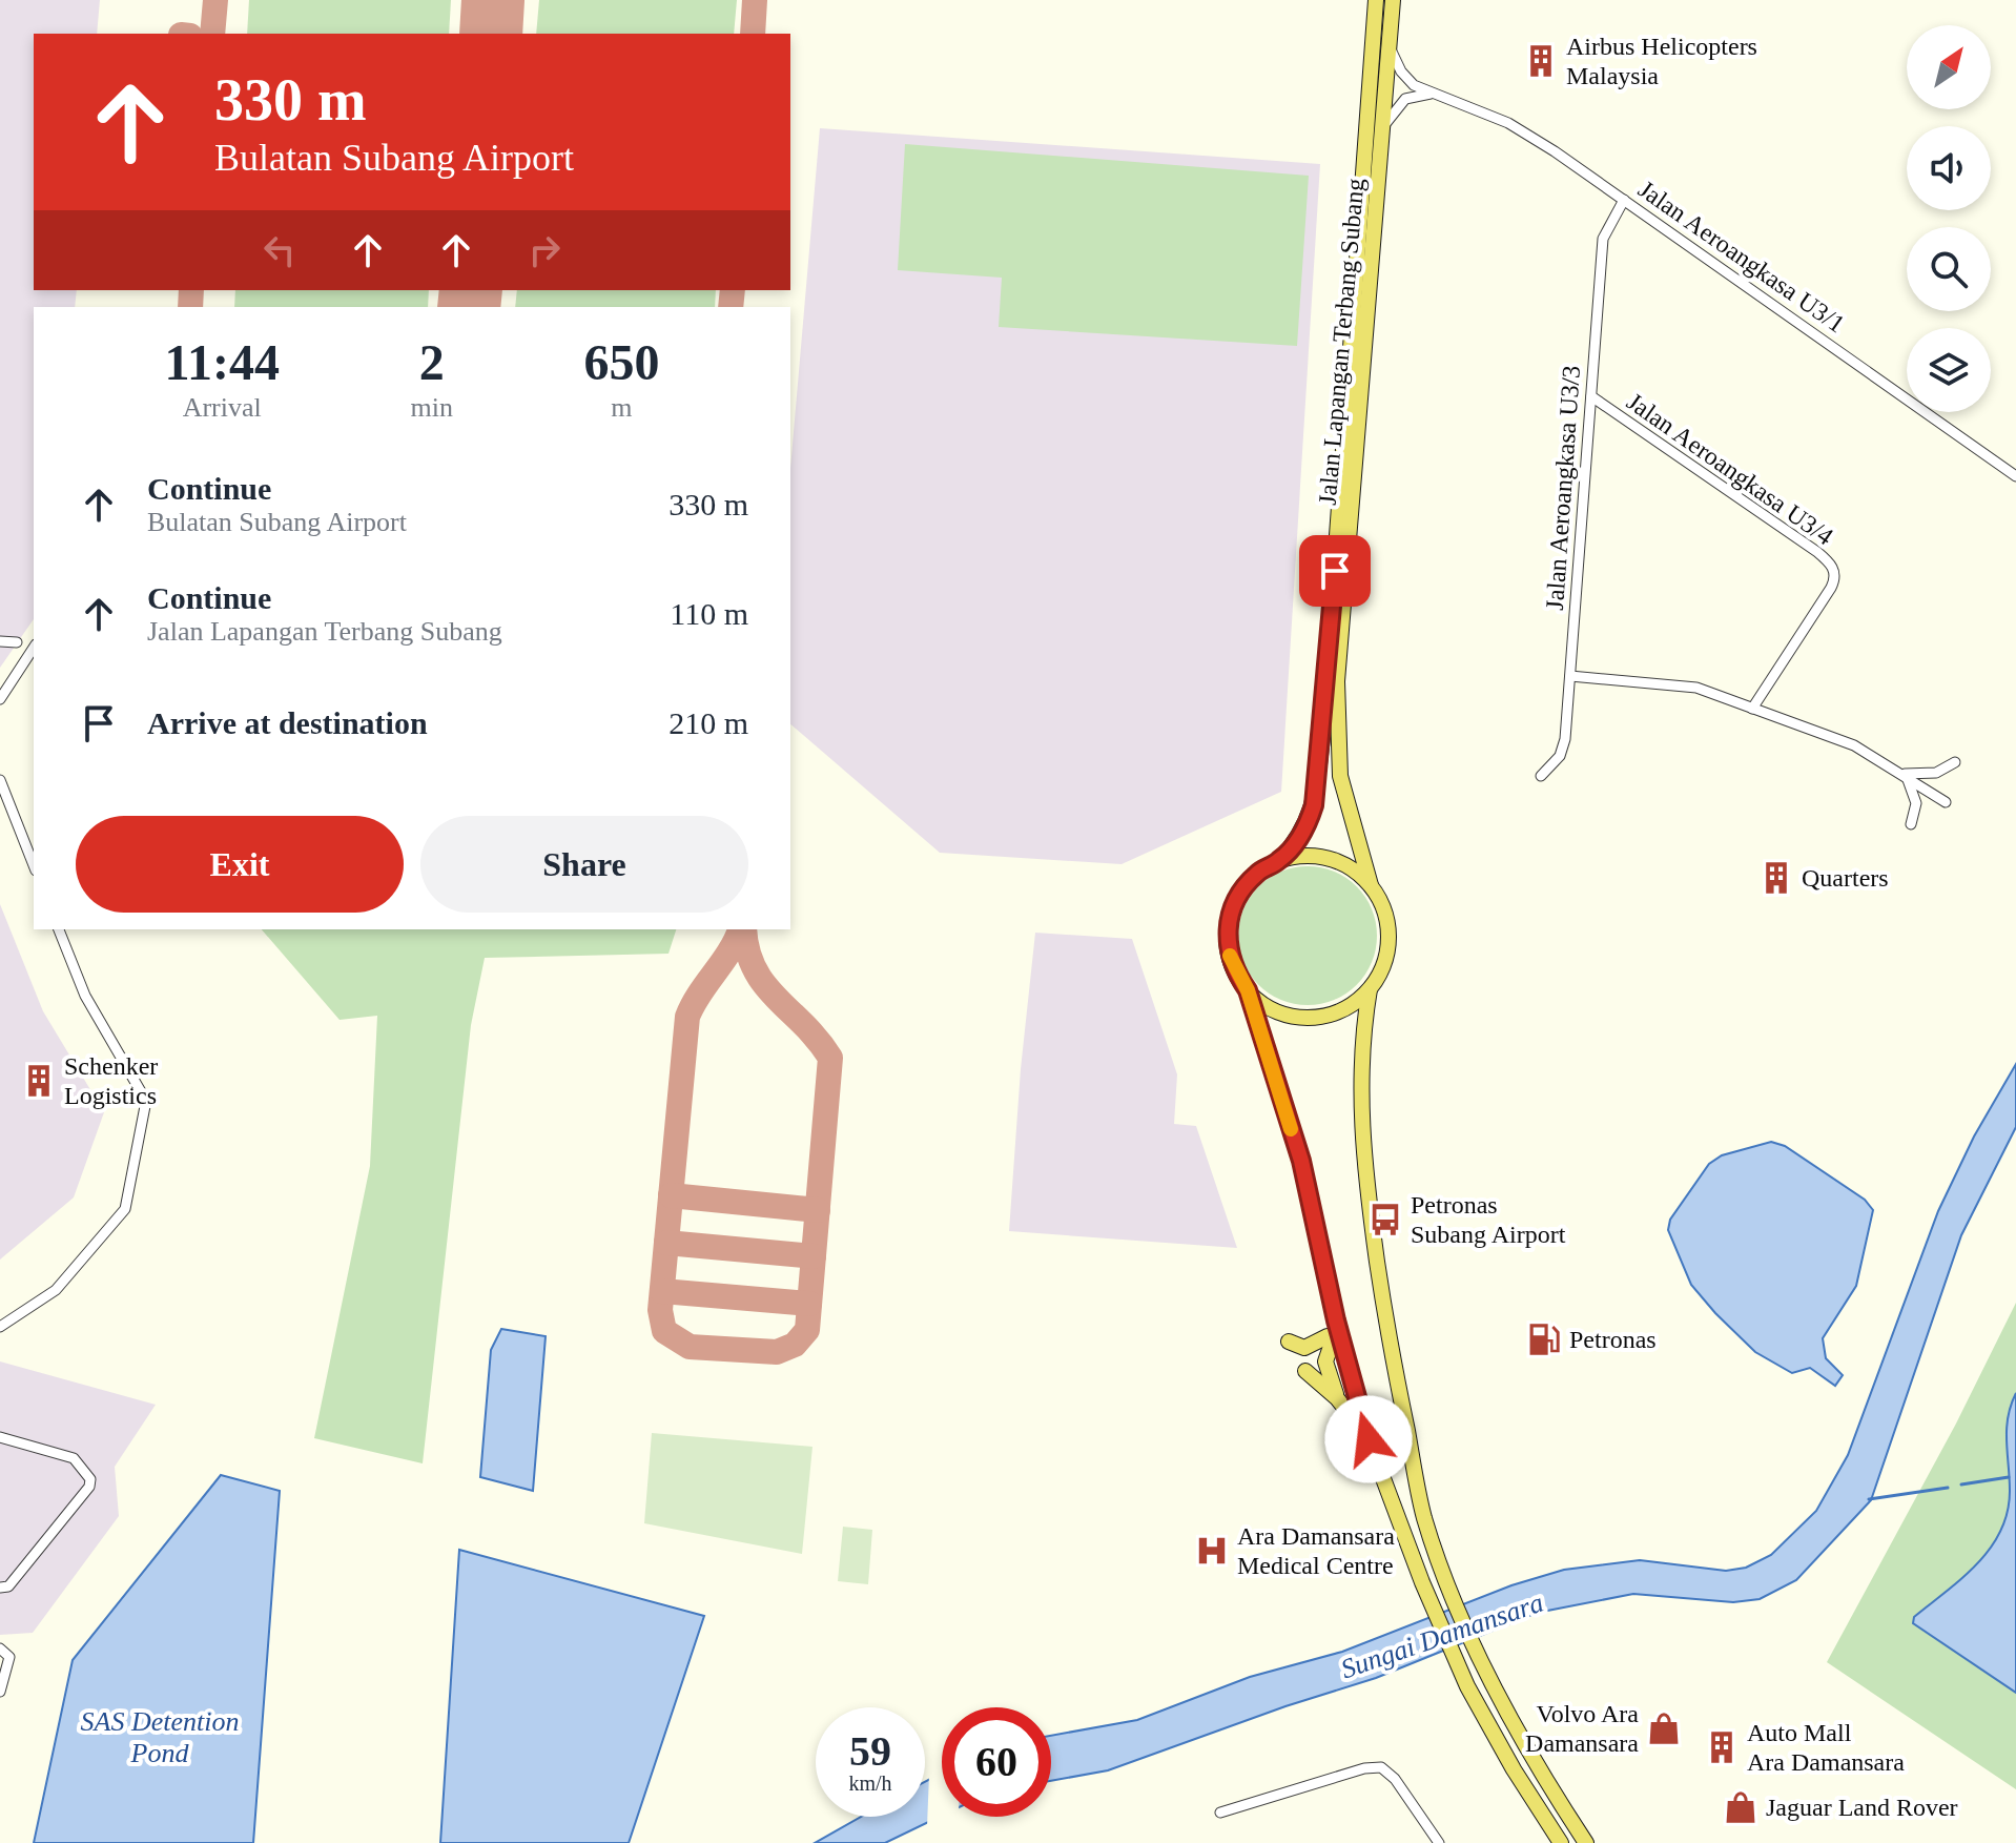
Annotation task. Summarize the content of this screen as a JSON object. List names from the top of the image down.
{
  "streets": {
    "main road": ["Jalan Lapangan Terbang Subang"],
    "street": ["Jalan Aeroangkasa U3/1", "Jalan Aeroangkasa U3/4", "Jalan Aeroangkasa U3/3"]
  },
  "crossings": [
    ["Jalan Aeroangkasa U3/1", "Jalan Lapangan Terbang Subang"],
    ["Jalan Aeroangkasa U3/1", "Jalan Aeroangkasa U3/3"],
    ["Jalan Aeroangkasa U3/4", "Jalan Aeroangkasa U3/3"]
  ],
  "water": ["Sungai Damansara", "SAS Detention Pond"],
  "places": {
    "building": [
      "Airbus Helicopters Malaysia",
      "Quarters",
      "Schenker Logistics",
      "Auto Mall Ara Damansara"
    ],
    "bus stop": ["Petronas Subang Airport"],
    "fuel station": ["Petronas"],
    "hospital": ["Ara Damansara Medical Centre"],
    "shop": ["Volvo Ara Damansara", "Jaguar Land Rover"]
  },
  "north": "top right",
  "page": {
    "turn": ["330 m", "Bulatan Subang Airport"],
    "eta": [
      "11:44",
      "Arrival",
      "2",
      "min",
      "650",
      "m"
    ],
    "list": [
      {
        "name": "Continue",
        "note": "Bulatan Subang Airport",
        "value": "330 m"
      },
      {
        "name": "Continue",
        "note": "Jalan Lapangan Terbang Subang",
        "value": "110 m"
      },
      {
        "name": "Arrive at destination",
        "value": "210 m"
      }
    ],
    "buttons": ["Exit", "Share"],
    "speed": "59 km/h",
    "limit": "60"
  }
}
